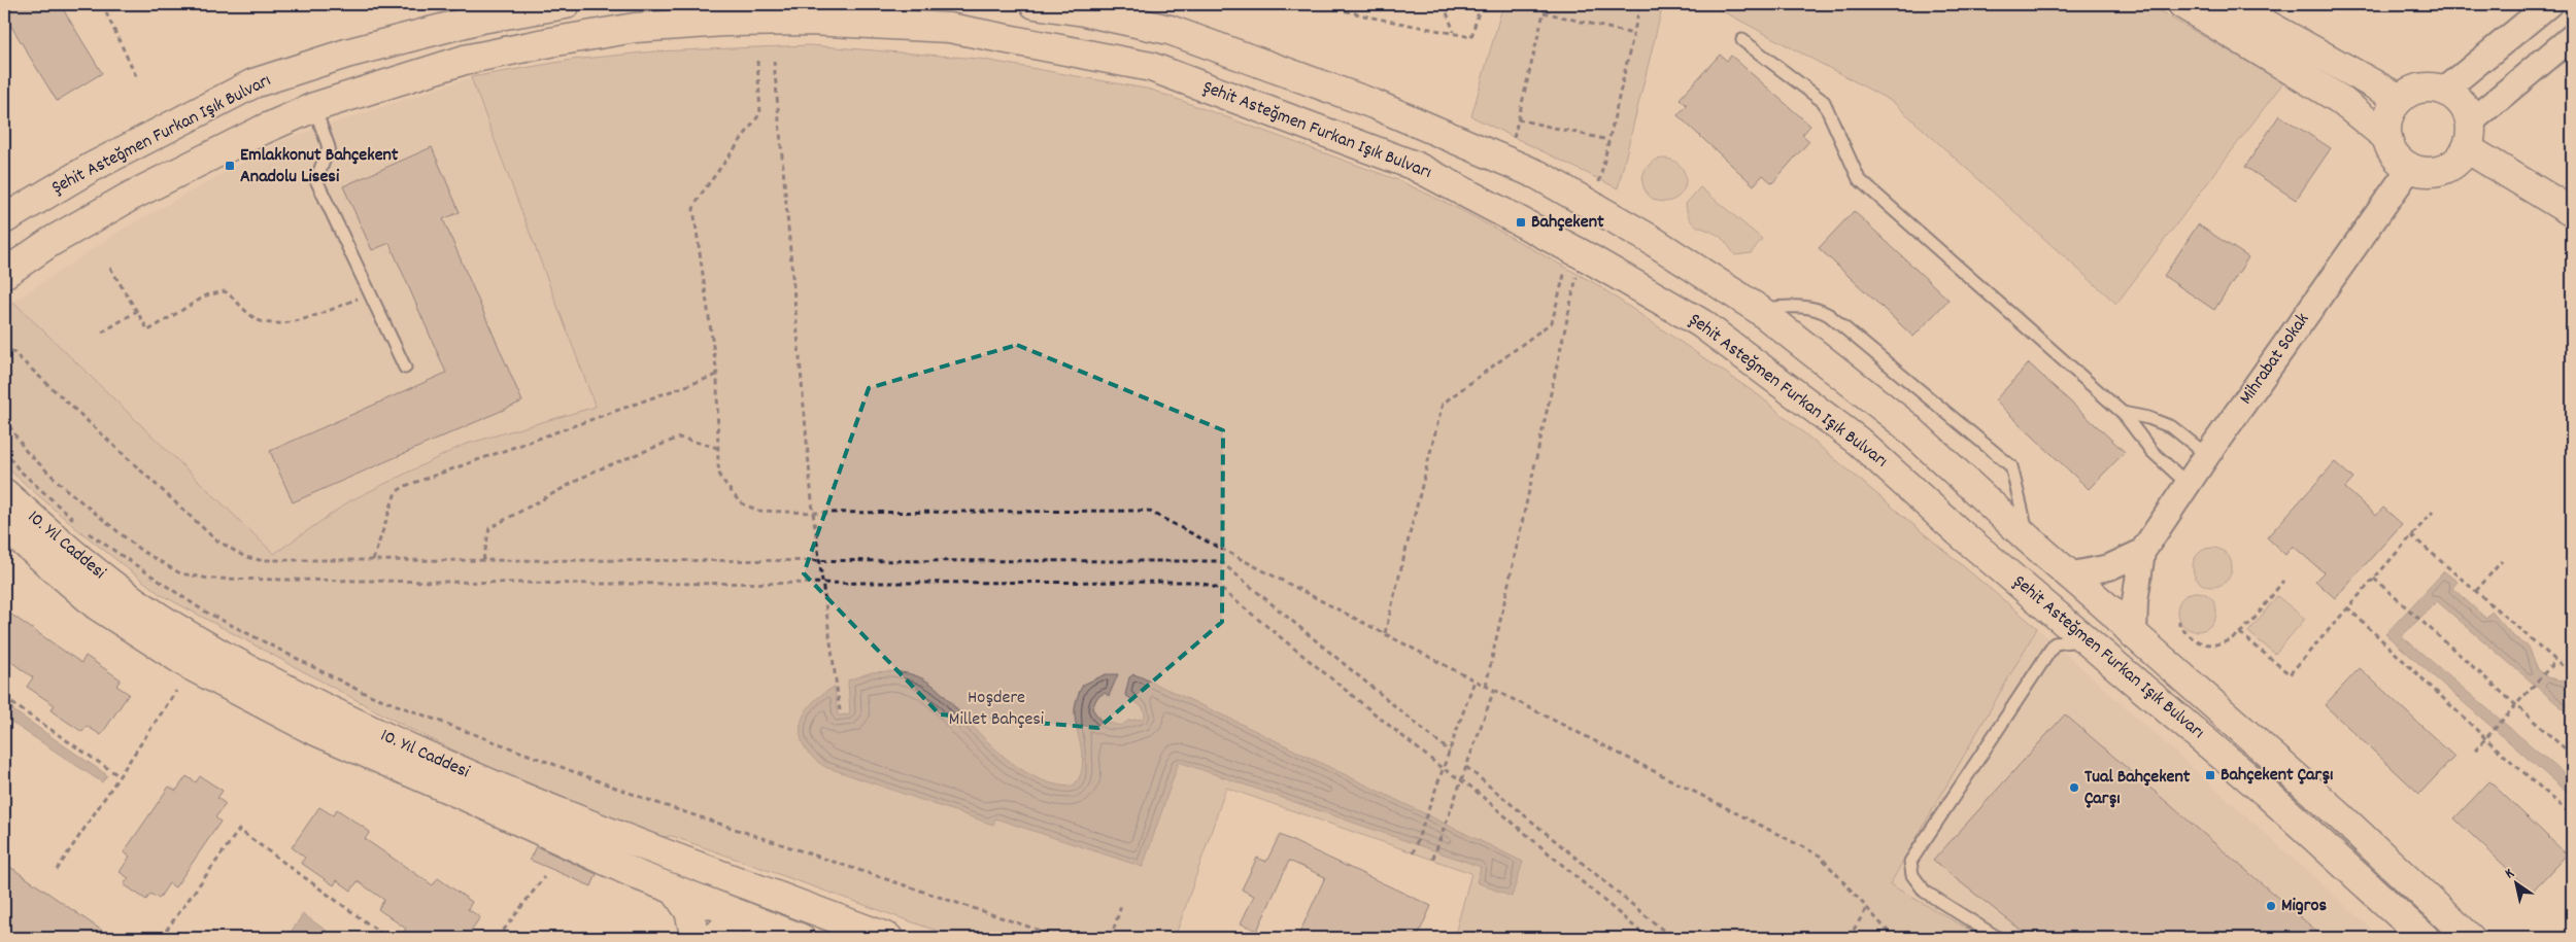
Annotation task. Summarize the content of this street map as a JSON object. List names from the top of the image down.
{
  "streets": {
    "main road": ["Şehit Asteğmen Furkan Işık Bulvarı", "10. Yıl Caddesi"],
    "street": ["Mihrabat Sokak"]
  },
  "parks": ["Hoşdere Millet Bahçesi"],
  "places": {
    "transit": ["Emlakkonut Bahçekent Anadolu Lisesi", "Bahçekent", "Bahçekent Çarşı"],
    "other": ["Tual Bahçekent Çarşı", "Migros"]
  },
  "north": "top left"
}
